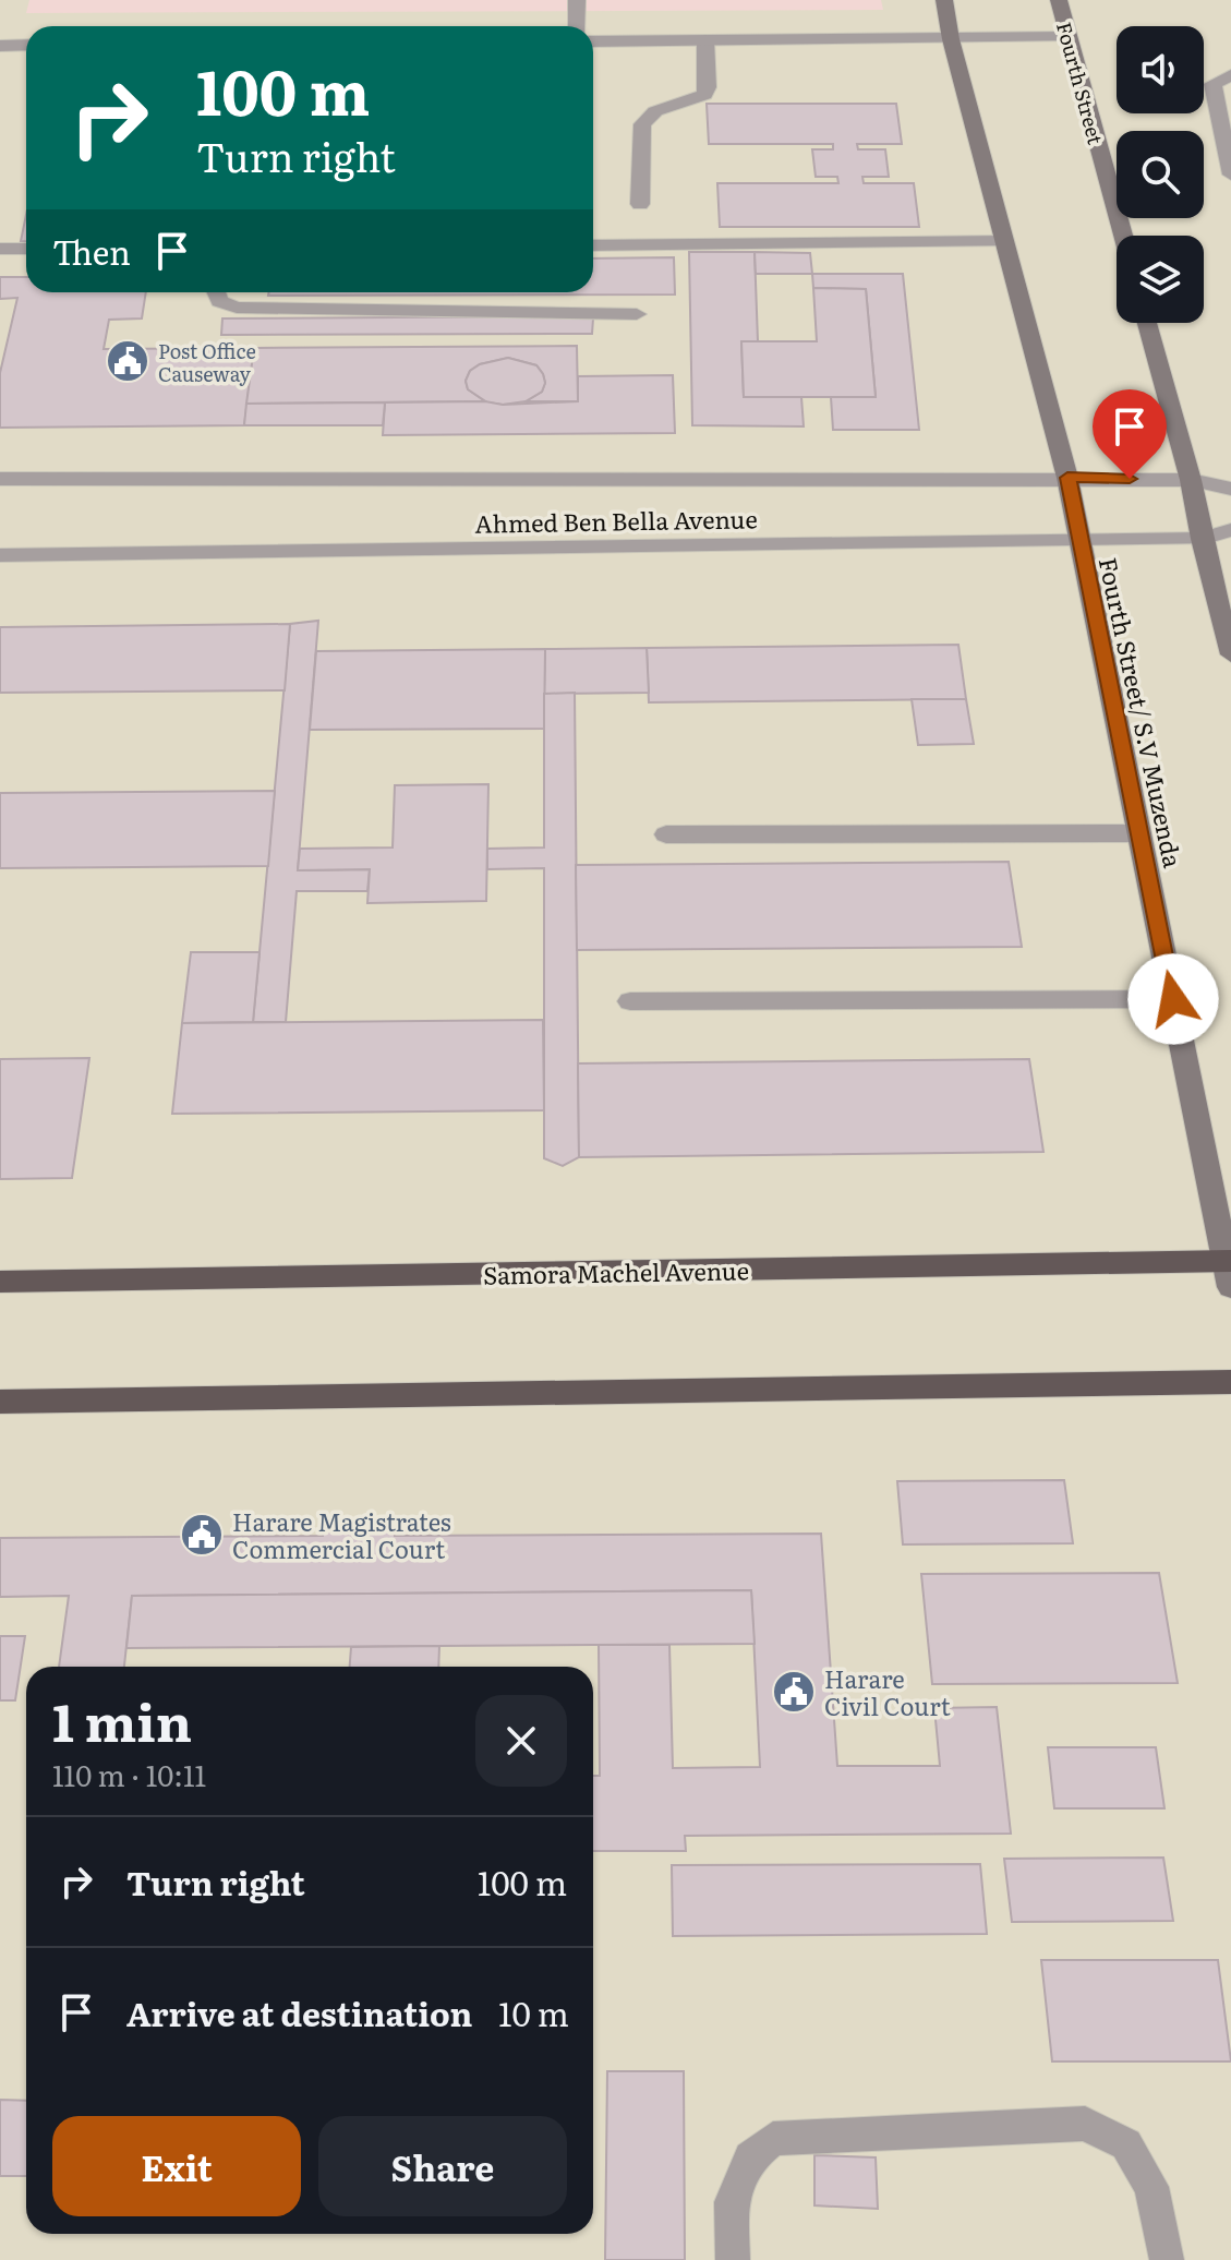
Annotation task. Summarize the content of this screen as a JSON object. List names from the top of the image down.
{
  "streets": {
    "highway": ["Samora Machel Avenue"],
    "main road": ["Fourth Street", "Fourth Street/ S.V Muzenda"],
    "street": ["Ahmed Ben Bella Avenue"]
  },
  "crossings": [
    ["Ahmed Ben Bella Avenue", "Fourth Street/ S.V Muzenda"],
    ["Fourth Street/ S.V Muzenda", "Samora Machel Avenue"]
  ],
  "places": {
    "public building": ["Post Office Causeway", "Harare Magistrates Commercial Court", "Harare Civil Court"]
  },
  "page": {
    "turn": ["100 m", "Turn right"],
    "then": "Then",
    "heading": ["1 min", "110 m · 10:11"],
    "list": [
      {
        "name": "Turn right",
        "value": "100 m"
      },
      {
        "name": "Arrive at destination",
        "value": "10 m"
      }
    ],
    "buttons": ["Exit", "Share"]
  }
}
